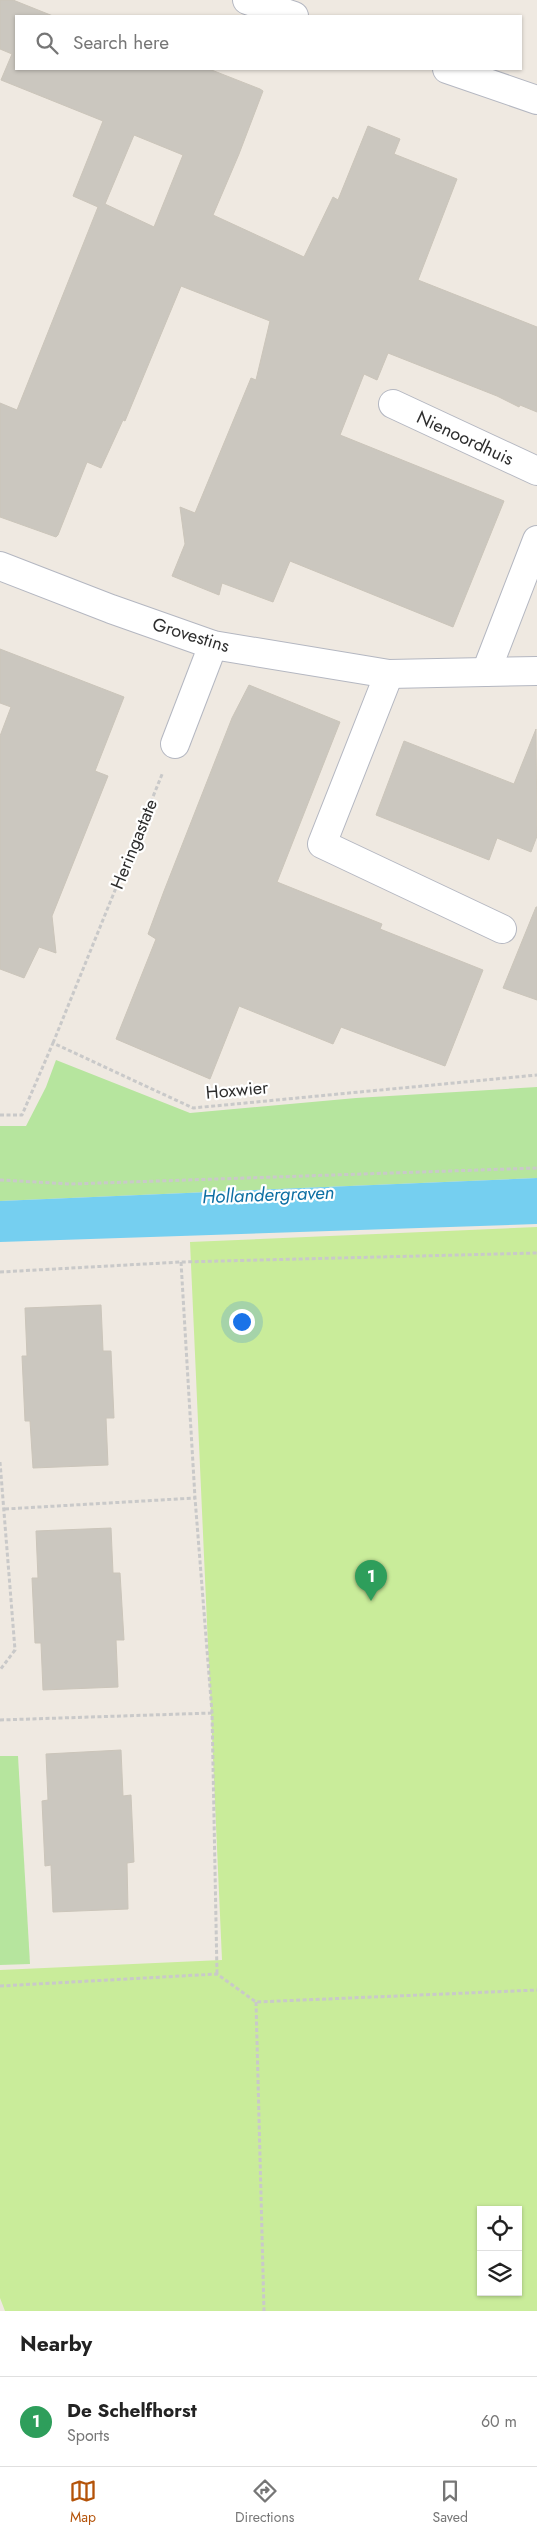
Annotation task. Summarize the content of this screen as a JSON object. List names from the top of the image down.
{
  "streets": {
    "street": ["Nienoordhuis", "Grovestins"],
    "path": ["Heringastate", "Hoxwier"]
  },
  "crossings": [
    ["Heringastate", "Hoxwier"]
  ],
  "water": ["Hollandergraven"],
  "page": {
    "search": "Search here",
    "pins": "1",
    "heading": "Nearby",
    "list": [
      {
        "mark": "1",
        "name": "De Schelfhorst",
        "note": "Sports",
        "value": "60 m"
      }
    ],
    "nav": ["Map", "Directions", "Saved"]
  }
}
